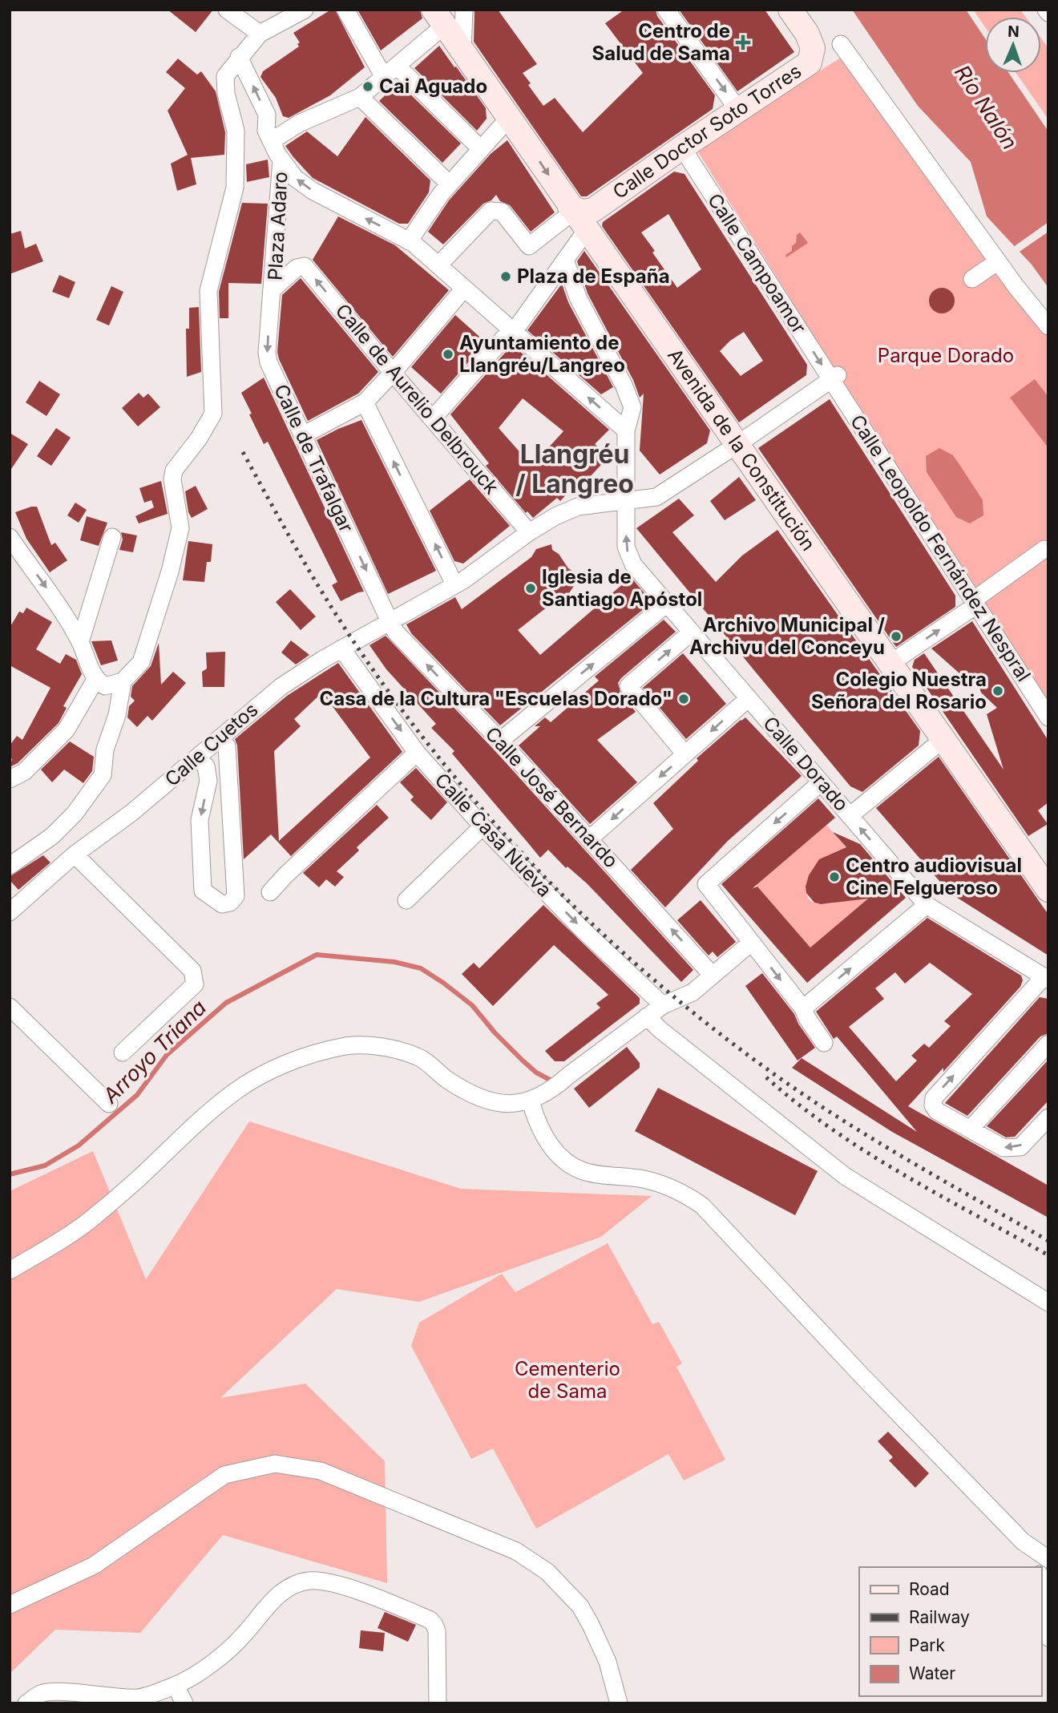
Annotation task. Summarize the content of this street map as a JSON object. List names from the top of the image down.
{
  "streets": {
    "street": [
      "Calle Doctor Soto Torres",
      "Plaza Adaro",
      "Calle Campoamor",
      "Calle de Aurelio Delbrouck",
      "Avenida de la Constitución",
      "Calle de Trafalgar",
      "Calle Leopoldo Fernández Nespral",
      "Calle Cuetos",
      "Calle Dorado",
      "Calle José Bernardo",
      "Calle Casa Nueva"
    ]
  },
  "crossings": [
    ["Calle Doctor Soto Torres", "Calle Campoamor"],
    ["Calle Doctor Soto Torres", "Avenida de la Constitución"],
    ["Plaza Adaro", "Calle de Aurelio Delbrouck"],
    ["Plaza Adaro", "Calle de Trafalgar"],
    ["Calle Campoamor", "Calle Leopoldo Fernández Nespral"],
    ["Calle Campoamor", "Calle Cuetos"],
    ["Calle de Aurelio Delbrouck", "Calle Cuetos"],
    ["Avenida de la Constitución", "Calle Cuetos"],
    ["Calle de Trafalgar", "Calle Cuetos"],
    ["Calle de Trafalgar", "Calle José Bernardo"],
    ["Calle Leopoldo Fernández Nespral", "Calle Cuetos"],
    ["Calle Cuetos", "Calle Dorado"],
    ["Calle Cuetos", "Calle José Bernardo"],
    ["Calle Cuetos", "Calle Casa Nueva"]
  ],
  "one_way": ["Calle Campoamor", "Calle José Bernardo", "Calle Casa Nueva"],
  "districts": ["Llangréu / Langreo"],
  "water": ["Río Nalón", "Arroyo Triana"],
  "parks": ["Parque Dorado", "Cementerio de Sama"],
  "places": {
    "health": ["Centro de Salud de Sama"],
    "other": [
      "Cai Aguado",
      "Plaza de España",
      "Ayuntamiento de Llangréu/Langreo",
      "Iglesia de Santiago Apóstol",
      "Archivo Municipal / Archivu del Conceyu",
      "Colegio Nuestra Señora del Rosario",
      "Casa de la Cultura \"Escuelas Dorado\"",
      "Centro audiovisual Cine Felgueroso"
    ]
  },
  "legend": [
    "Road",
    "Railway",
    "Park",
    "Water"
  ],
  "north": "top"
}
